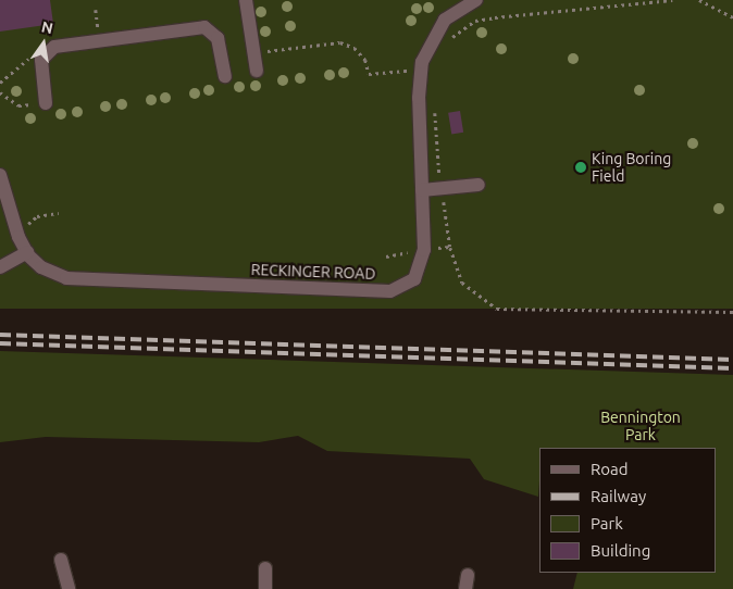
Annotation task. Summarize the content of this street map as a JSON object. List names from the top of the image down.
{
  "streets": {
    "street": ["RECKINGER ROAD"]
  },
  "parks": ["Bennington Park"],
  "places": ["King Boring Field"],
  "legend": [
    "Road",
    "Railway",
    "Park",
    "Building"
  ],
  "north": "top"
}
